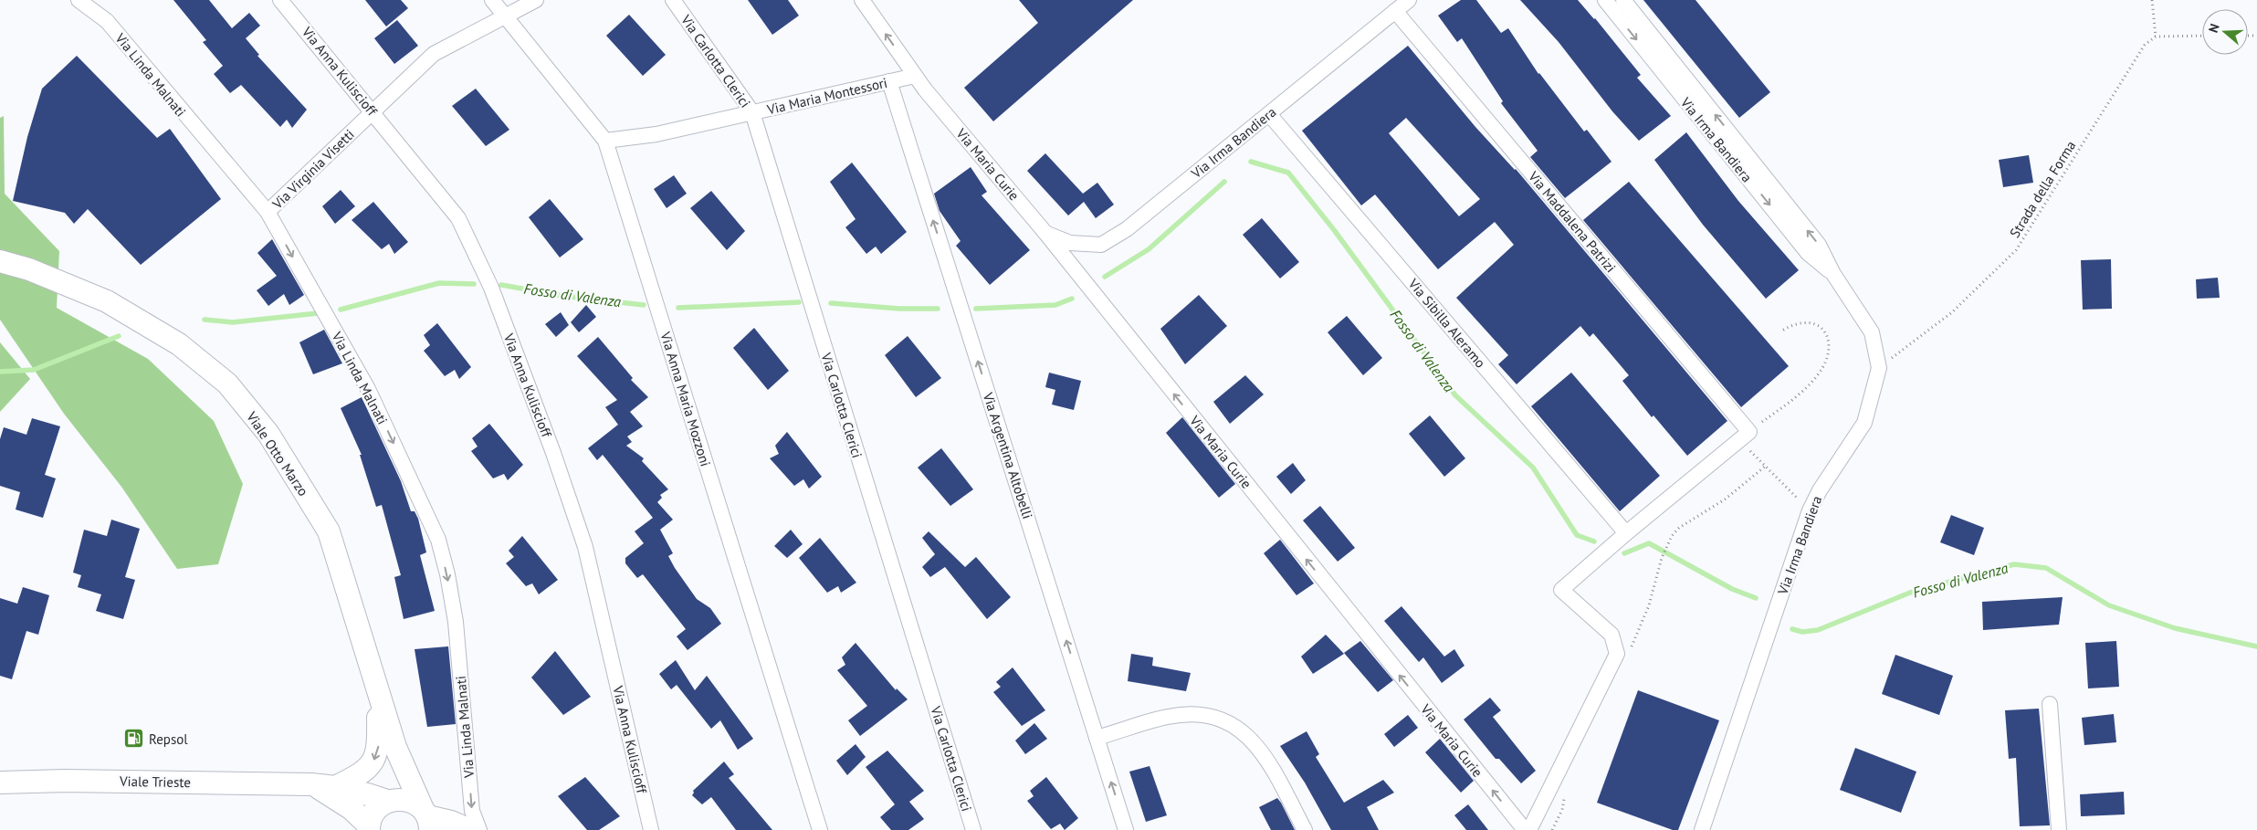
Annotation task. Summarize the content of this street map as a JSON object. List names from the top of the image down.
{
  "streets": {
    "street": [
      "Via Carlotta Clerici",
      "Via Anna Kuliscioff",
      "Via Linda Malnati",
      "Via Maria Montessori",
      "Via Irma Bandiera",
      "Via Maria Curie",
      "Via Virginia Visetti",
      "Via Maddalena Patrizi",
      "Via Sibilla Aleramo",
      "Via Anna Maria Mozzoni",
      "Viale Otto Marzo",
      "Via Argentina Altobelli",
      "Viale Trieste"
    ],
    "path": ["Strada della Forma"]
  },
  "crossings": [
    ["Via Carlotta Clerici", "Via Maria Montessori"],
    ["Via Anna Kuliscioff", "Via Virginia Visetti"],
    ["Via Linda Malnati", "Via Virginia Visetti"],
    ["Via Maria Montessori", "Via Maria Curie"],
    ["Via Maria Montessori", "Via Anna Maria Mozzoni"],
    ["Via Maria Montessori", "Via Argentina Altobelli"],
    ["Via Irma Bandiera", "Via Maria Curie"],
    ["Via Irma Bandiera", "Strada della Forma"],
    ["Via Irma Bandiera", "Via Maddalena Patrizi"],
    ["Via Irma Bandiera", "Via Sibilla Aleramo"],
    ["Via Virginia Visetti", "Via Anna Maria Mozzoni"],
    ["Viale Otto Marzo", "Viale Trieste"]
  ],
  "one_way": ["Via Linda Malnati", "Via Maria Curie", "Via Argentina Altobelli"],
  "water": ["Fosso di Valenza"],
  "places": {
    "fuel station": ["Repsol"]
  },
  "north": "left"
}
